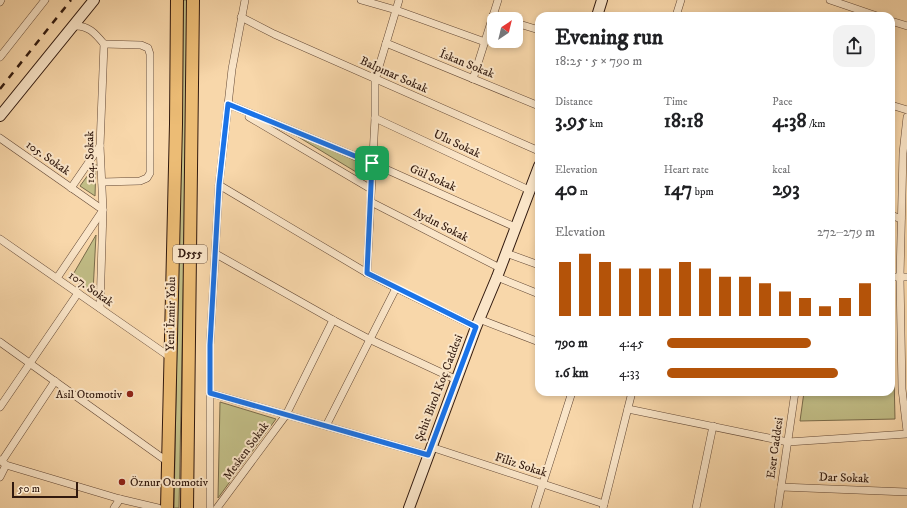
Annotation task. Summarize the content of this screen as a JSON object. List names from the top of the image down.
{
  "streets": {
    "highway": ["D555", "Yeni İzmir Yolu"],
    "main road": ["Şehit Birol Koç Caddesi"],
    "street": [
      "İskan Sokak",
      "Balpınar Sokak",
      "Ulu Sokak",
      "104. Sokak",
      "105. Sokak",
      "Gül Sokak",
      "Aydın Sokak",
      "107. Sokak",
      "Eser Caddesi",
      "Mesken Sokak",
      "Filiz Sokak",
      "Dar Sokak"
    ]
  },
  "crossings": [
    ["Ulu Sokak", "Şehit Birol Koç Caddesi"],
    ["104. Sokak", "105. Sokak"],
    ["104. Sokak", "107. Sokak"],
    ["Gül Sokak", "Şehit Birol Koç Caddesi"],
    ["Aydın Sokak", "Şehit Birol Koç Caddesi"],
    ["107. Sokak", "Yeni İzmir Yolu"],
    ["Şehit Birol Koç Caddesi", "Filiz Sokak"],
    ["Eser Caddesi", "Dar Sokak"],
    ["Mesken Sokak", "Filiz Sokak"]
  ],
  "places": ["Asil Otomotiv", "Öznur Otomotiv"],
  "scale_bar": "50 m",
  "north": "top right",
  "page": {
    "heading": ["Evening run", "18:25 · 5 × 790 m"],
    "stats": [
      ["Distance", "3.95 km"],
      ["Time", "18:18"],
      ["Pace", "4:38 /km"],
      ["Elevation", "40 m"],
      ["Heart rate", "147 bpm"],
      ["kcal", "293"]
    ],
    "chart": ["Elevation", "272–279 m"],
    "list": [
      {
        "name": "790 m",
        "note": "4:45"
      },
      {
        "name": "1.6 km",
        "note": "4:33"
      }
    ],
    "scale": "50 m"
  }
}
